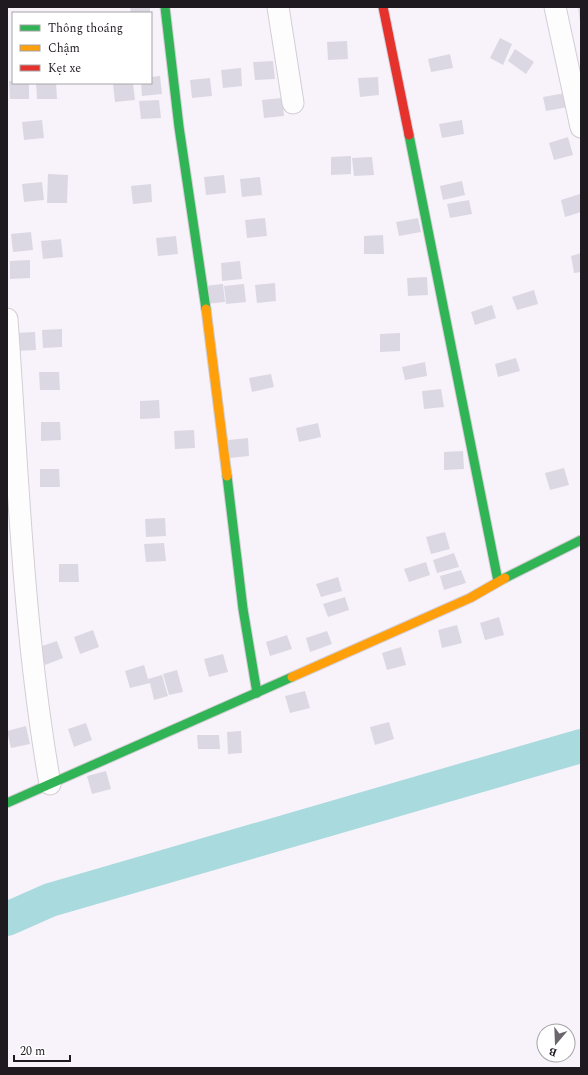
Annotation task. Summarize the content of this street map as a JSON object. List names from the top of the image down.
{
  "legend": ["Thông thoáng", "Chậm", "Kẹt xe"],
  "scale_bar": "20 m",
  "north": "bottom"
}
